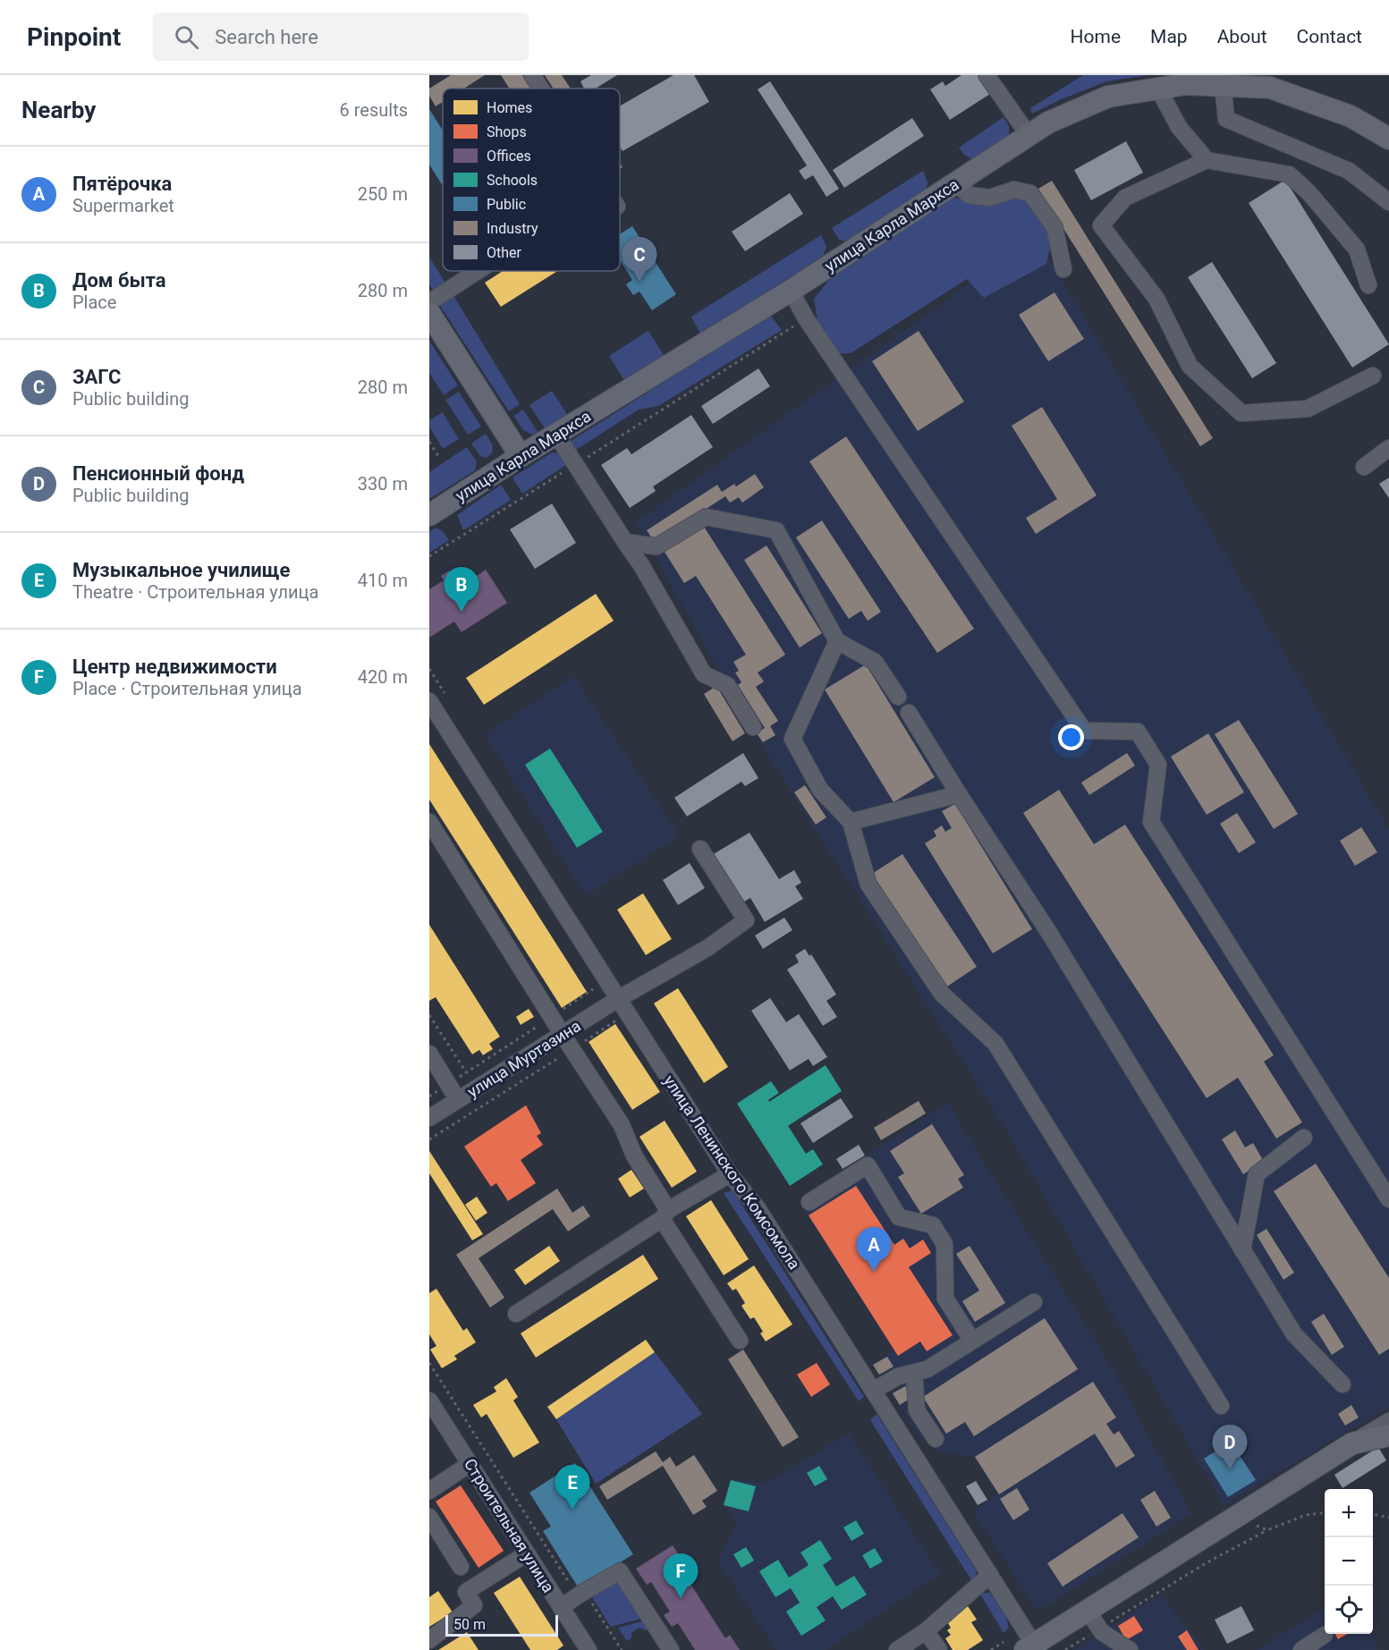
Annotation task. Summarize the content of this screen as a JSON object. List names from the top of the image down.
{
  "streets": {
    "main road": ["улица Карла Маркса"],
    "street": ["улица Муртазина", "улица Ленинского Комсомола", "Строительная улица"]
  },
  "crossings": [
    ["улица Муртазина", "улица Ленинского Комсомола"]
  ],
  "legend": [
    "Homes",
    "Shops",
    "Offices",
    "Schools",
    "Public",
    "Industry",
    "Other"
  ],
  "scale_bar": "50 m",
  "page": {
    "header": "Pinpoint",
    "search": "Search here",
    "nav": [
      "Home",
      "Map",
      "About",
      "Contact"
    ],
    "heading": ["Nearby", "6 results"],
    "list": [
      {
        "mark": "A",
        "name": "Пятёрочка",
        "note": "Supermarket",
        "value": "250 m"
      },
      {
        "mark": "B",
        "name": "Дом быта",
        "note": "Place",
        "value": "280 m"
      },
      {
        "mark": "C",
        "name": "ЗАГС",
        "note": "Public building",
        "value": "280 m"
      },
      {
        "mark": "D",
        "name": "Пенсионный фонд",
        "note": "Public building",
        "value": "330 m"
      },
      {
        "mark": "E",
        "name": "Музыкальное училище",
        "note": "Theatre · Строительная улица",
        "value": "410 m"
      },
      {
        "mark": "F",
        "name": "Центр недвижимости",
        "note": "Place · Строительная улица",
        "value": "420 m"
      }
    ],
    "pins": [
      "C",
      "B",
      "A",
      "D",
      "E",
      "F"
    ],
    "map_buttons": ["+", "−"],
    "scale": "50 m"
  }
}
